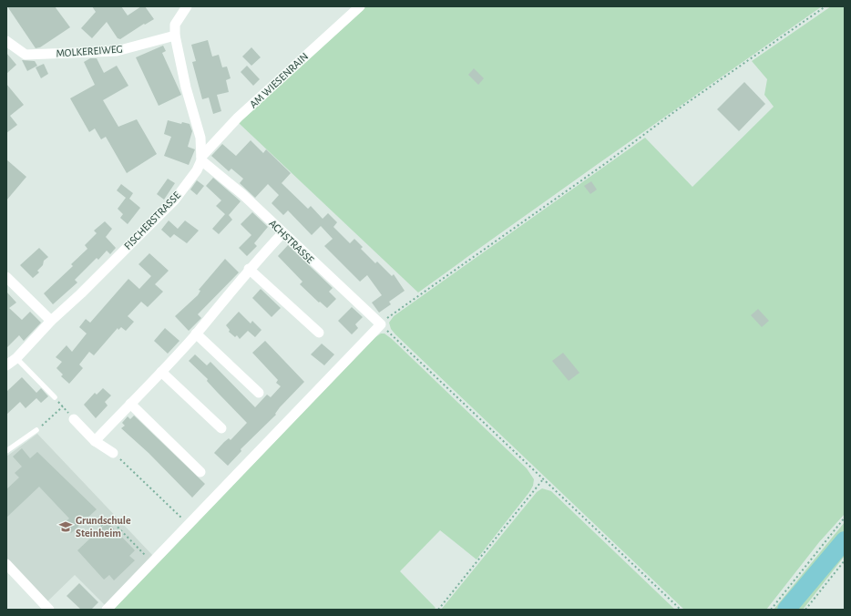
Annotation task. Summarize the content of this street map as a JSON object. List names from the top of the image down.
{
  "streets": {
    "street": [
      "MOLKEREIWEG",
      "AM WIESENRAIN",
      "FISCHERSTRASSE",
      "ACHSTRASSE"
    ]
  },
  "crossings": [
    ["AM WIESENRAIN", "FISCHERSTRASSE"],
    ["AM WIESENRAIN", "ACHSTRASSE"],
    ["FISCHERSTRASSE", "ACHSTRASSE"]
  ],
  "places": {
    "school or university": ["Grundschule Steinheim"]
  }
}
